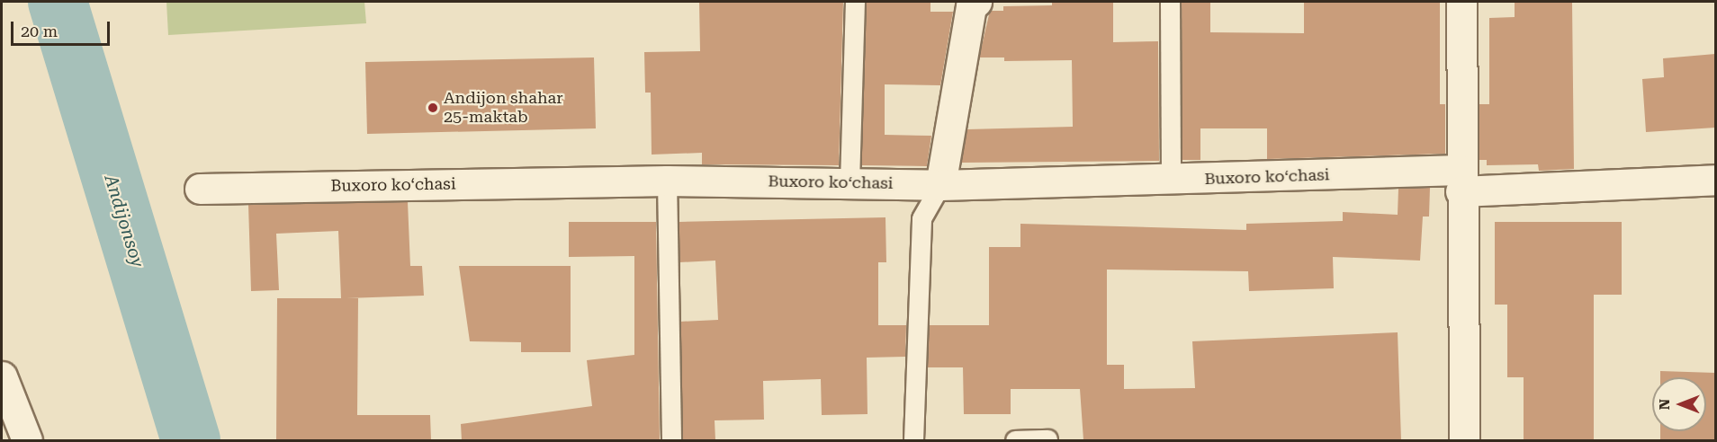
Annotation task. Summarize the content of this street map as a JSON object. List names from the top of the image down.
{
  "streets": {
    "street": ["Buxoro koʻchasi"]
  },
  "water": ["Andijonsoy"],
  "places": ["Andijon shahar 25-maktab"],
  "scale_bar": "20 m",
  "north": "left"
}
